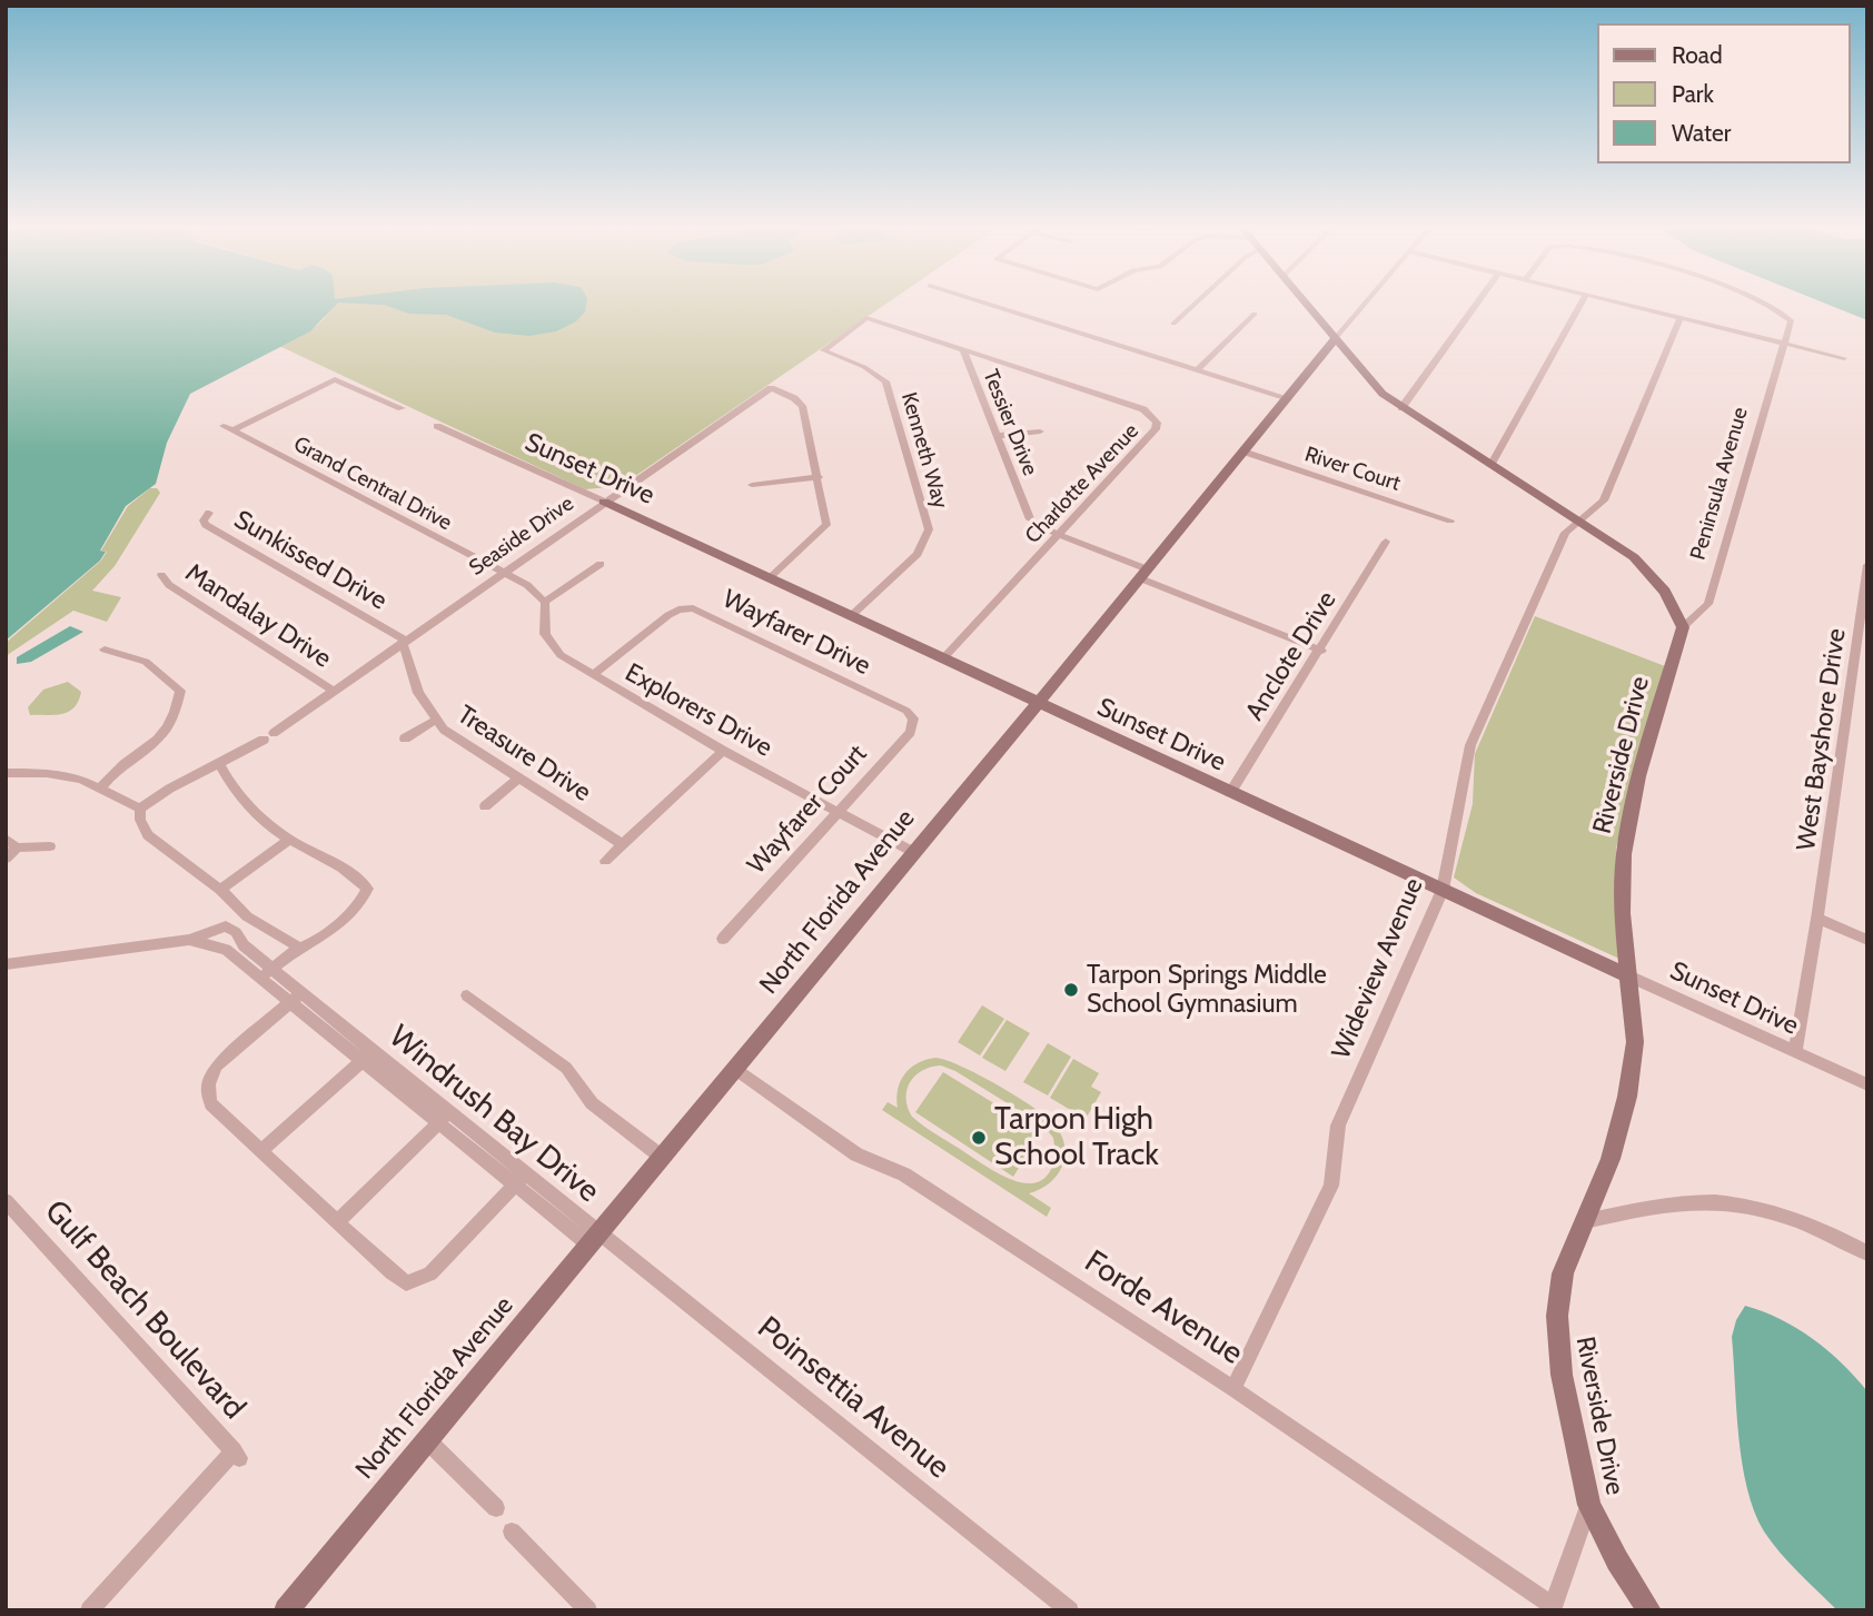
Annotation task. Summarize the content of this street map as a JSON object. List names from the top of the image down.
{
  "streets": {
    "street": [
      "Tessier Drive",
      "Kenneth Way",
      "Sunset Drive",
      "River Court",
      "Grand Central Drive",
      "Charlotte Avenue",
      "Peninsula Avenue",
      "Seaside Drive",
      "Sunkissed Drive",
      "Mandalay Drive",
      "Wayfarer Drive",
      "Anclote Drive",
      "Explorers Drive",
      "West Bayshore Drive",
      "Treasure Drive",
      "Riverside Drive",
      "Wayfarer Court",
      "North Florida Avenue",
      "Wideview Avenue",
      "Windrush Bay Drive",
      "Forde Avenue",
      "Gulf Beach Boulevard",
      "Poinsettia Avenue"
    ]
  },
  "crossings": [
    ["Tessier Drive", "Charlotte Avenue"],
    ["Tessier Drive", "Anclote Drive"],
    ["Tessier Drive", "North Florida Avenue"],
    ["Kenneth Way", "Sunset Drive"],
    ["Kenneth Way", "Charlotte Avenue"],
    ["Sunset Drive", "Charlotte Avenue"],
    ["Sunset Drive", "Seaside Drive"],
    ["Sunset Drive", "Anclote Drive"],
    ["Sunset Drive", "West Bayshore Drive"],
    ["Sunset Drive", "Riverside Drive"],
    ["Sunset Drive", "North Florida Avenue"],
    ["Sunset Drive", "Wideview Avenue"],
    ["River Court", "North Florida Avenue"],
    ["Grand Central Drive", "Seaside Drive"],
    ["Peninsula Avenue", "Riverside Drive"],
    ["Seaside Drive", "Sunkissed Drive"],
    ["Seaside Drive", "Mandalay Drive"],
    ["Seaside Drive", "Treasure Drive"],
    ["Sunkissed Drive", "Treasure Drive"],
    ["Wayfarer Drive", "Explorers Drive"],
    ["Wayfarer Drive", "Wayfarer Court"],
    ["Explorers Drive", "Wayfarer Court"],
    ["Explorers Drive", "North Florida Avenue"],
    ["North Florida Avenue", "Windrush Bay Drive"],
    ["North Florida Avenue", "Forde Avenue"],
    ["North Florida Avenue", "Poinsettia Avenue"],
    ["Wideview Avenue", "Forde Avenue"],
    ["Windrush Bay Drive", "Poinsettia Avenue"]
  ],
  "places": ["Tarpon Springs Middle School Gymnasium", "Tarpon High School Track"],
  "legend": ["Road", "Park", "Water"]
}
